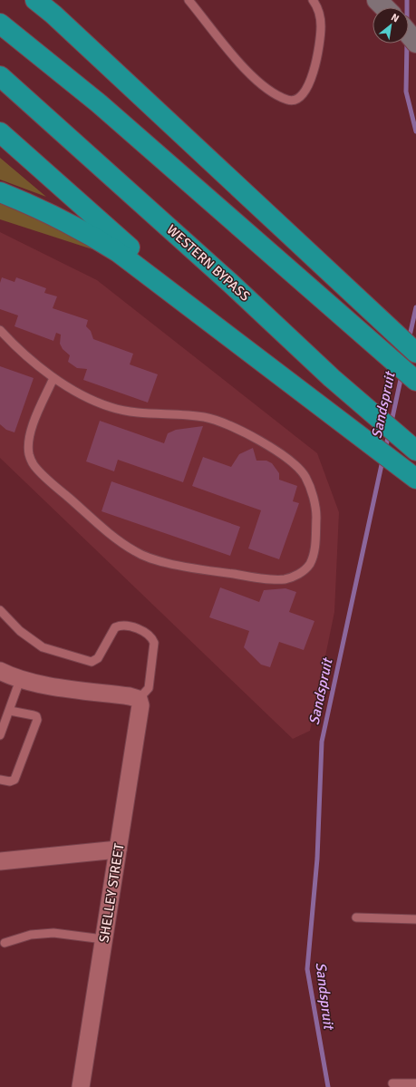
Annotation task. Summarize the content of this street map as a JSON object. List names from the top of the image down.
{
  "streets": {
    "highway": ["WESTERN BYPASS"],
    "street": ["SHELLEY STREET"]
  },
  "water": ["Sandspruit"],
  "north": "top right"
}
